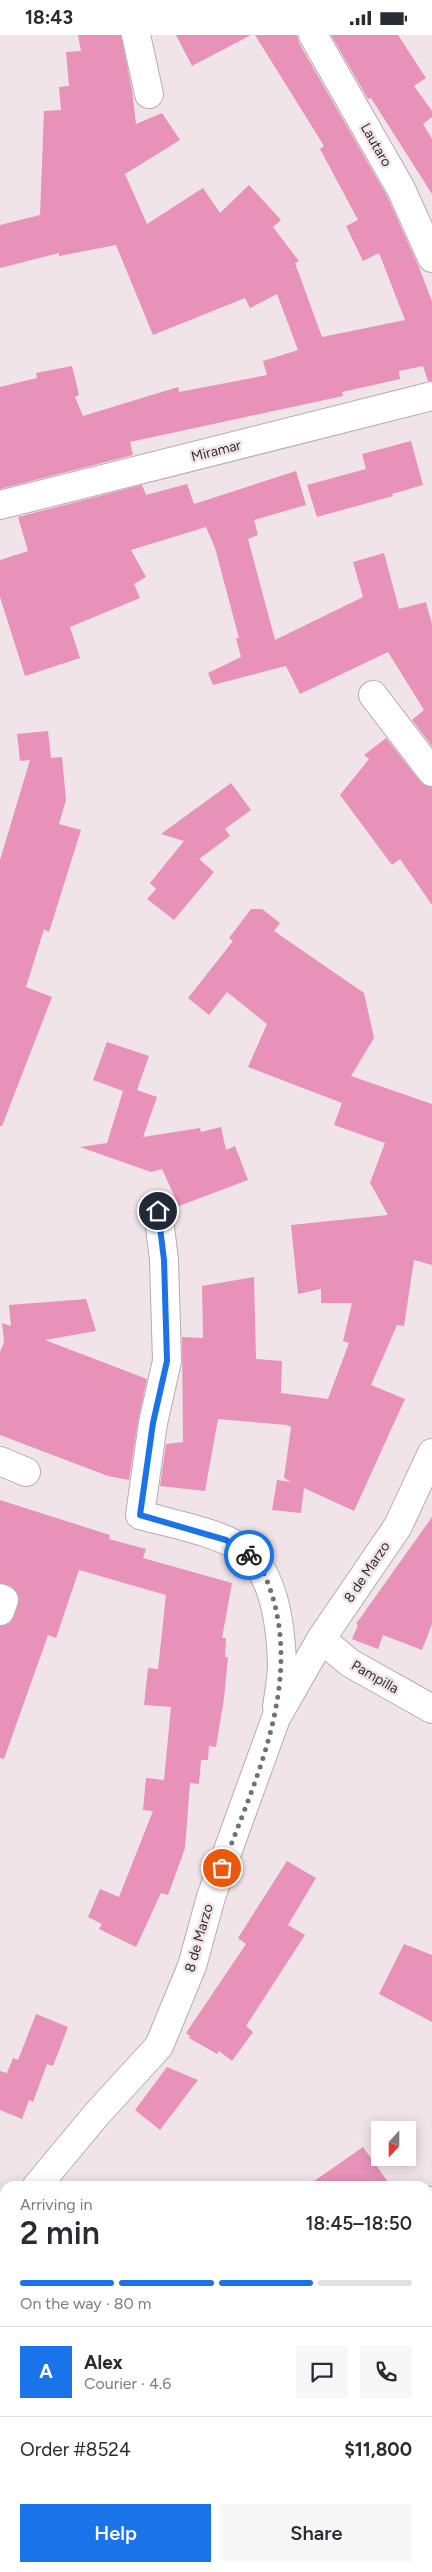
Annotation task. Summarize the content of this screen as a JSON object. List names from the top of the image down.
{
  "streets": {
    "street": [
      "Lautaro",
      "Miramar",
      "8 de Marzo",
      "Pampilla"
    ]
  },
  "crossings": [
    ["8 de Marzo", "Pampilla"]
  ],
  "north": "bottom",
  "page": {
    "status": "18:43",
    "heading": ["2 min", "Arriving in", "18:45–18:50"],
    "panel": [
      "Alex",
      "Courier · 4.6",
      "Order #8524",
      "$11,800"
    ],
    "bar": "On the way · 80 m",
    "round": "A",
    "buttons": ["Help", "Share"]
  }
}
